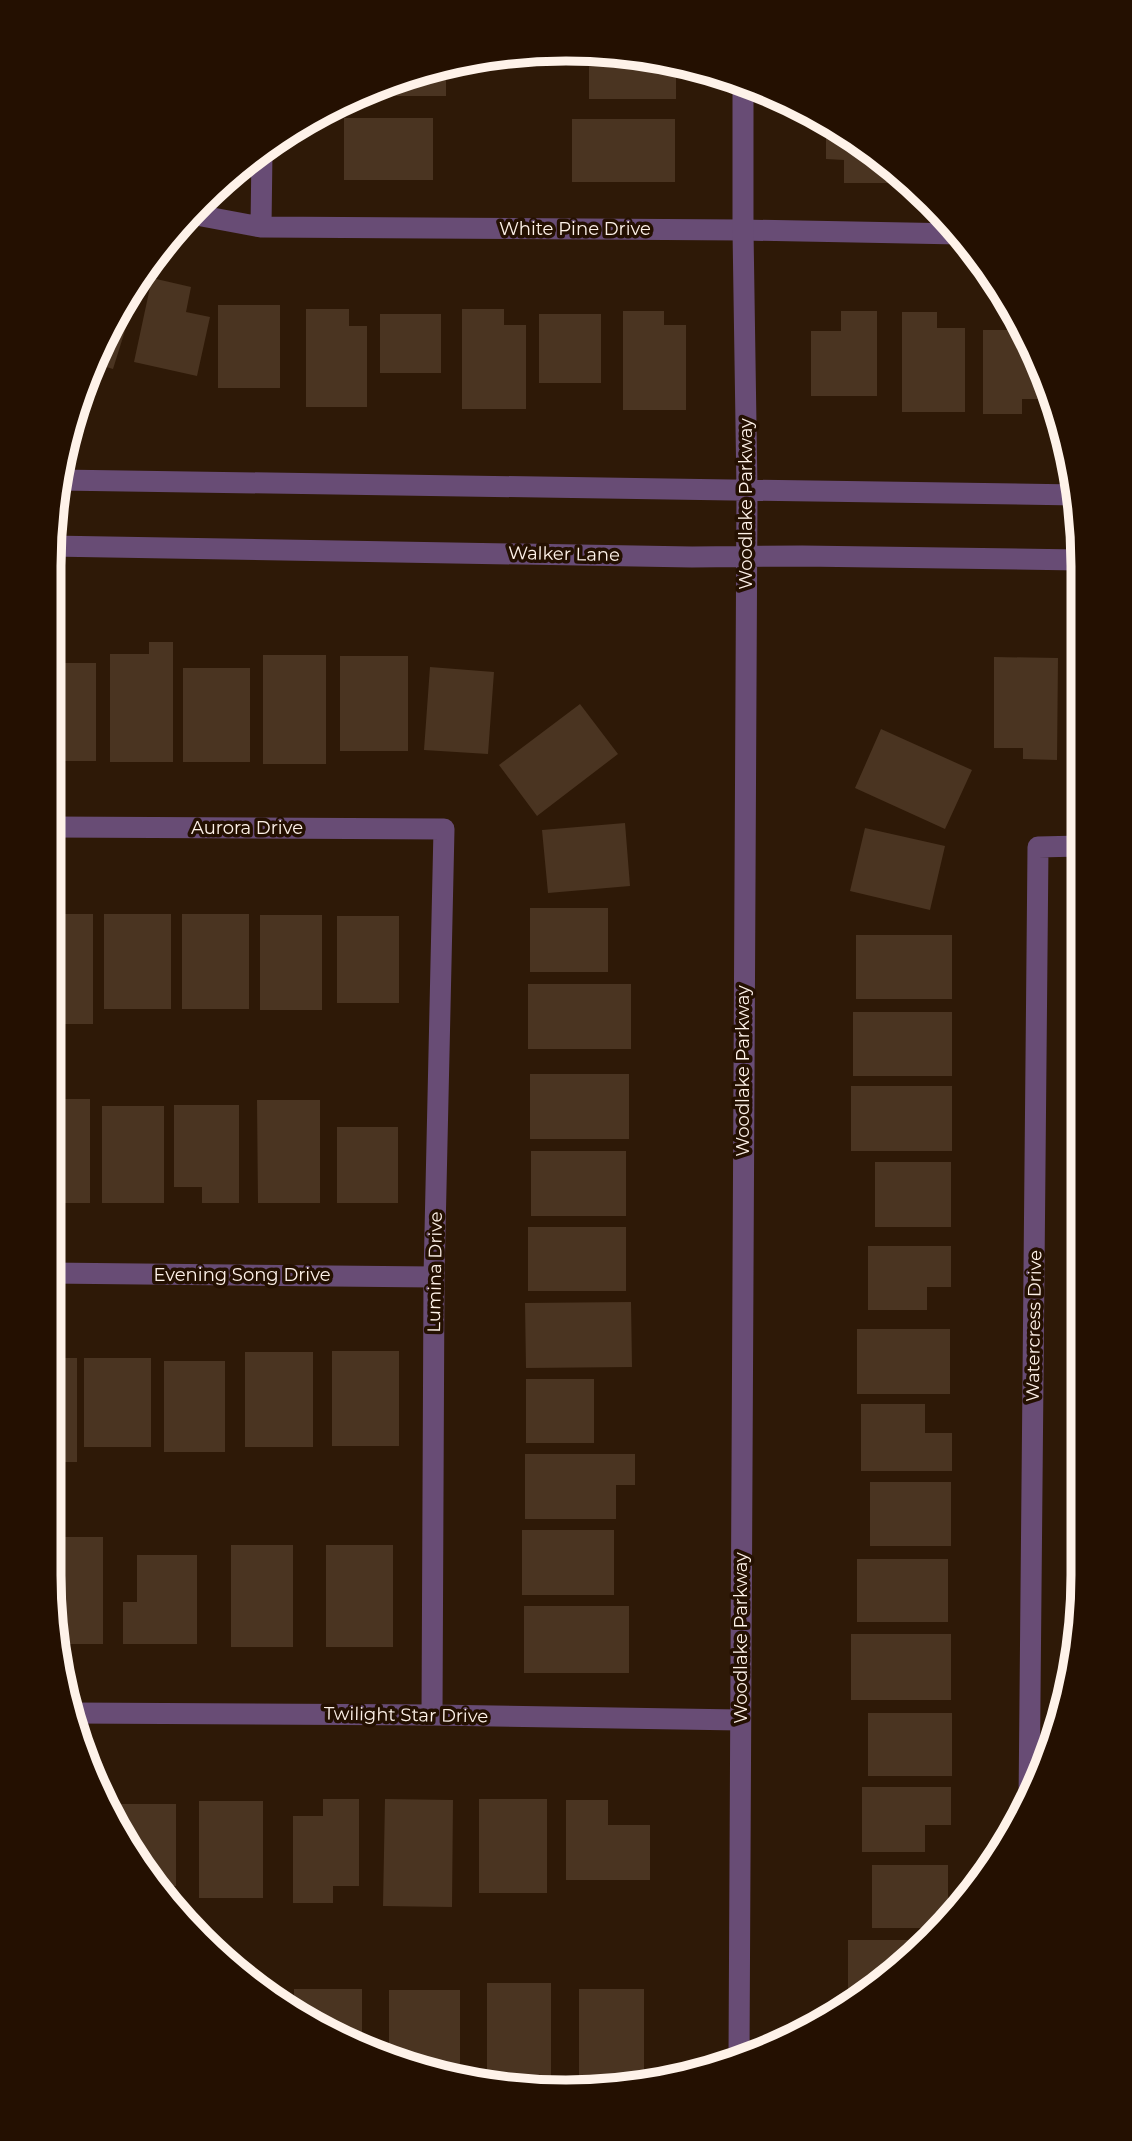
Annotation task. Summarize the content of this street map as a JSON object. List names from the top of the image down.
{
  "streets": {
    "street": [
      "White Pine Drive",
      "Woodlake Parkway",
      "Walker Lane",
      "Aurora Drive",
      "Lumina Drive",
      "Evening Song Drive",
      "Watercress Drive",
      "Twilight Star Drive"
    ]
  },
  "crossings": [
    ["White Pine Drive", "Woodlake Parkway"],
    ["Woodlake Parkway", "Walker Lane"],
    ["Woodlake Parkway", "Twilight Star Drive"],
    ["Aurora Drive", "Lumina Drive"],
    ["Lumina Drive", "Evening Song Drive"],
    ["Lumina Drive", "Twilight Star Drive"]
  ]
}
